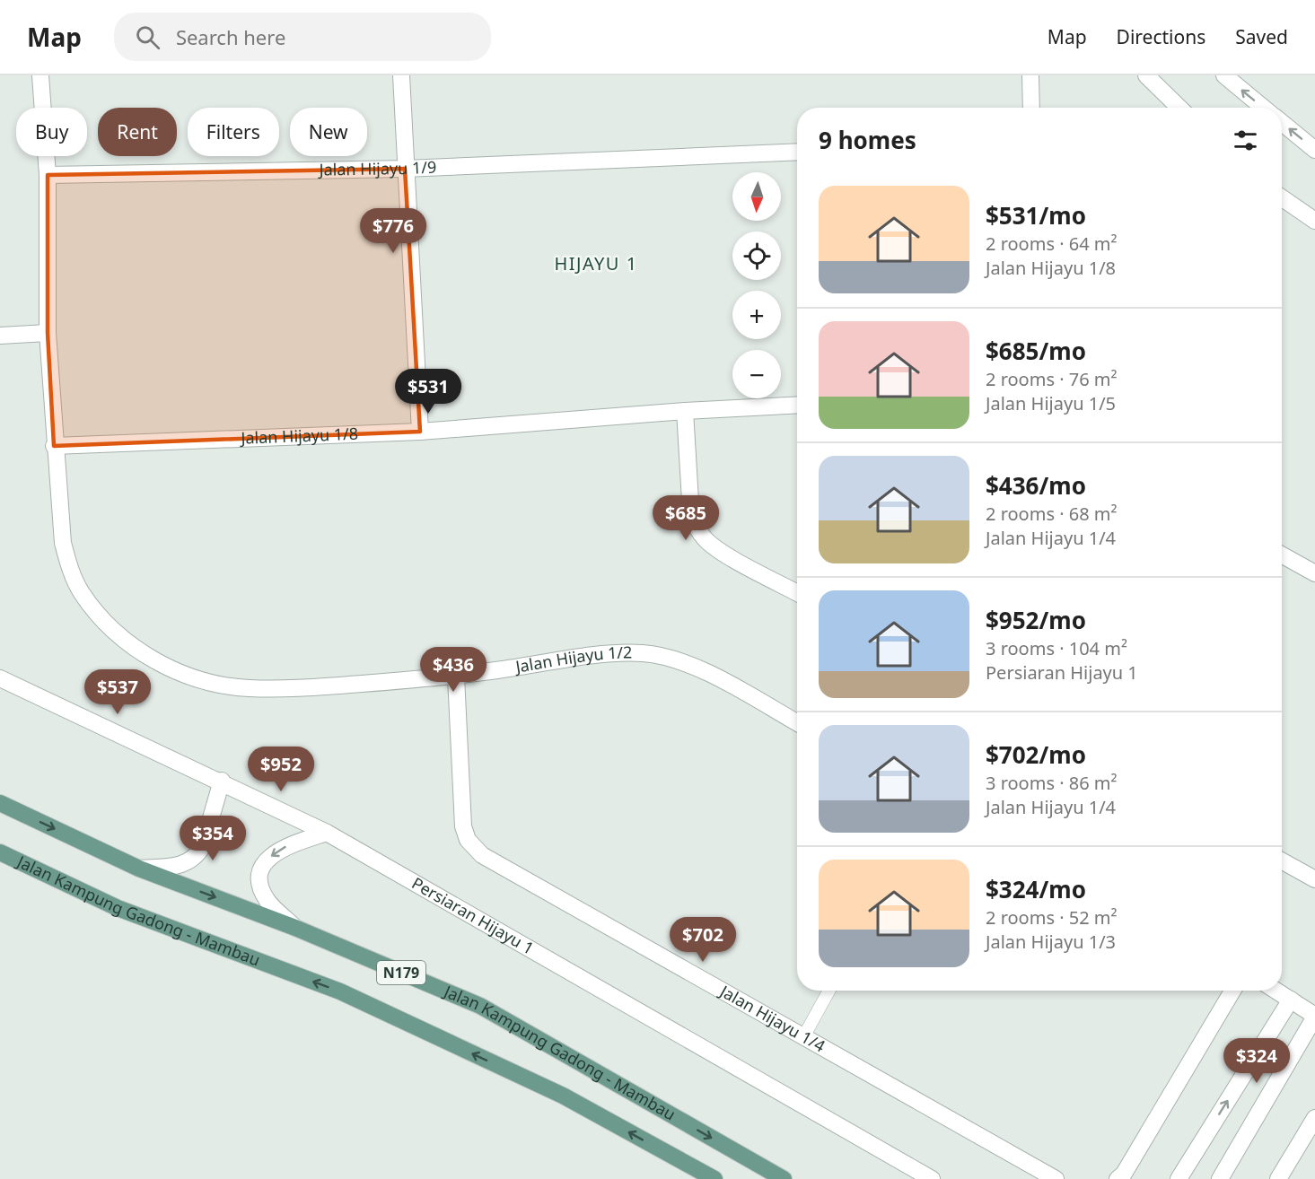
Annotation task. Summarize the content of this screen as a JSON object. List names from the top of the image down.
{
  "streets": {
    "main road": ["Jalan Kampung Gadong - Mambau", "N179"],
    "street": [
      "Jalan Hijayu 1/9",
      "Jalan Hijayu 1/8",
      "Jalan Hijayu 1/2",
      "Persiaran Hijayu 1",
      "Jalan Hijayu 1/4"
    ]
  },
  "crossings": [
    ["Jalan Hijayu 1/9", "Jalan Hijayu 1/2"],
    ["Jalan Hijayu 1/8", "Jalan Hijayu 1/2"],
    ["Jalan Hijayu 1/2", "Jalan Hijayu 1/4"]
  ],
  "districts": ["HIJAYU 1"],
  "north": "bottom",
  "page": {
    "header": "Map",
    "search": "Search here",
    "nav": ["Map", "Directions", "Saved"],
    "chip": [
      "Buy",
      "Rent",
      "Filters",
      "New"
    ],
    "heading": "9 homes",
    "map_buttons": ["+", "−"],
    "list": [
      {
        "name": "$531/mo",
        "note": "2 rooms · 64 m² · Jalan Hijayu 1/8"
      },
      {
        "name": "$685/mo",
        "note": "2 rooms · 76 m² · Jalan Hijayu 1/5"
      },
      {
        "name": "$436/mo",
        "note": "2 rooms · 68 m² · Jalan Hijayu 1/4"
      },
      {
        "name": "$952/mo",
        "note": "3 rooms · 104 m² · Persiaran Hijayu 1"
      },
      {
        "name": "$702/mo",
        "note": "3 rooms · 86 m² · Jalan Hijayu 1/4"
      },
      {
        "name": "$324/mo",
        "note": "2 rooms · 52 m² · Jalan Hijayu 1/3"
      }
    ],
    "price": [
      "$776",
      "$531",
      "$685",
      "$436",
      "$537",
      "$952",
      "$354",
      "$702",
      "$324"
    ]
  }
}
